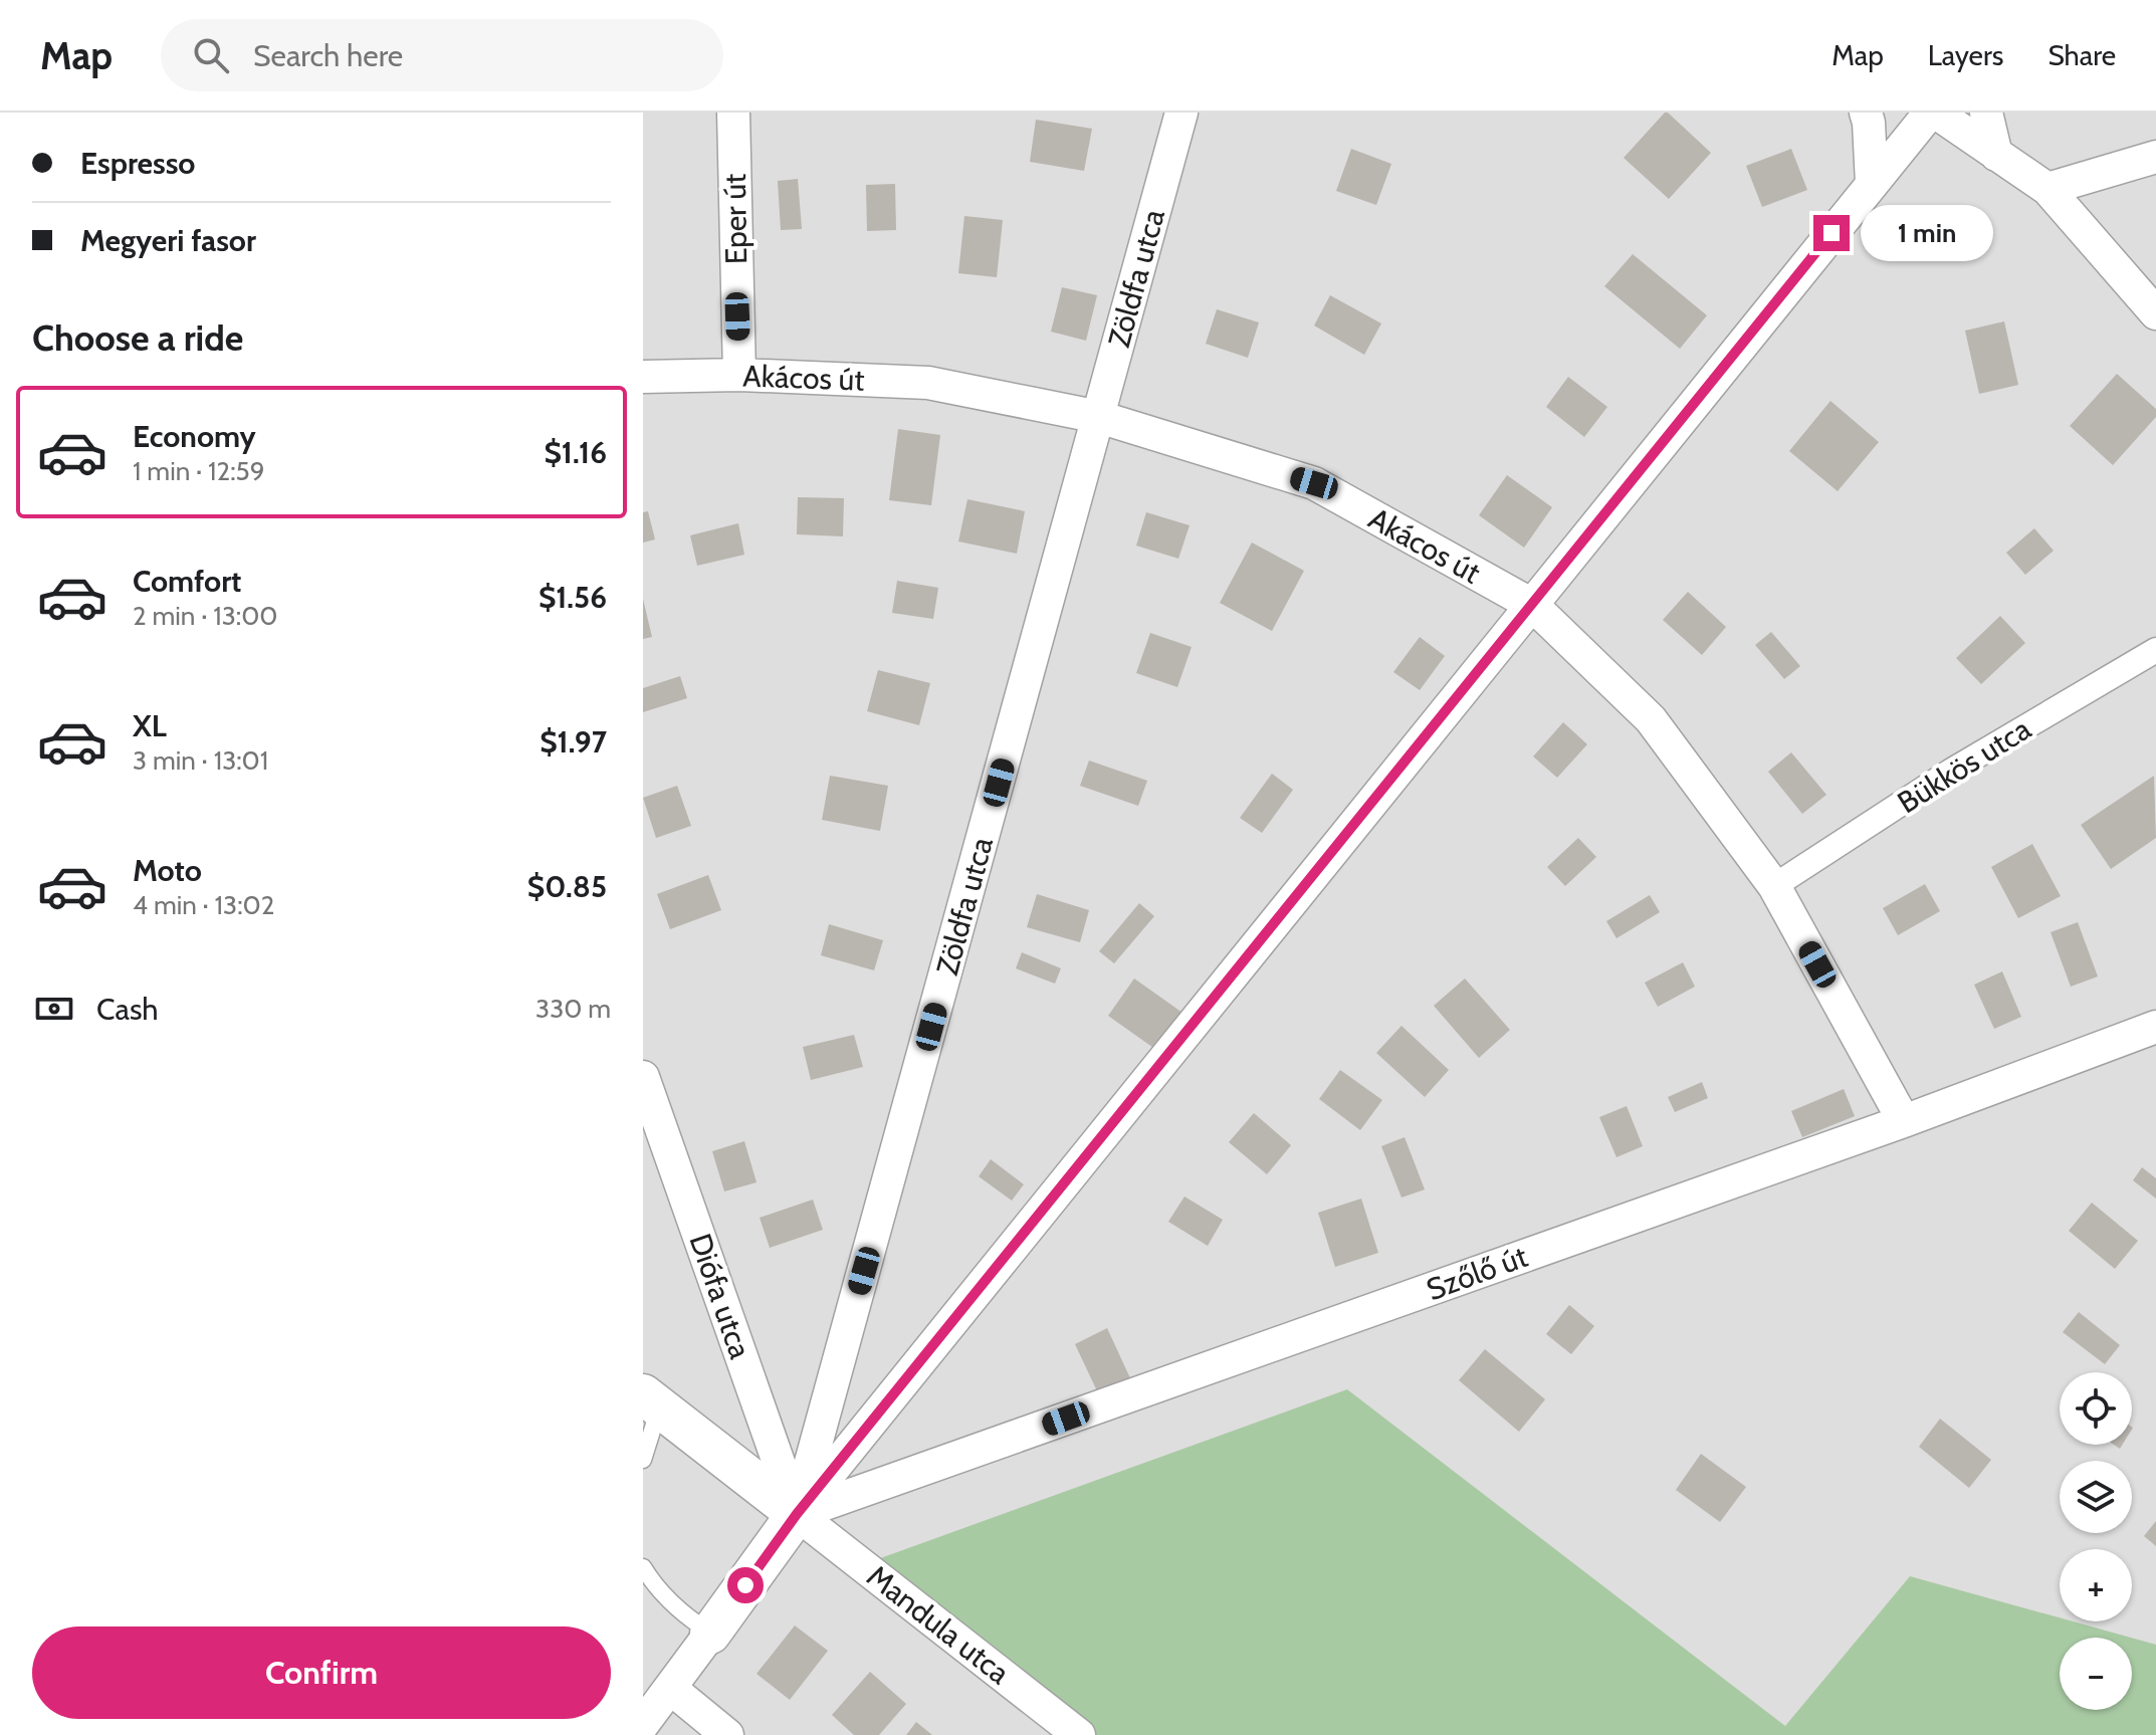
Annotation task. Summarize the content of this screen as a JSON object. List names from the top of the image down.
{
  "streets": {
    "street": [
      "Eper út",
      "Zöldfa utca",
      "Akácos út",
      "Bükkös utca",
      "Szőlő út",
      "Diófa utca",
      "Mandula utca"
    ]
  },
  "crossings": [
    ["Eper út", "Akácos út"],
    ["Zöldfa utca", "Akácos út"],
    ["Zöldfa utca", "Szőlő út"],
    ["Zöldfa utca", "Diófa utca"],
    ["Zöldfa utca", "Mandula utca"],
    ["Akácos út", "Bükkös utca"],
    ["Akácos út", "Szőlő út"],
    ["Szőlő út", "Diófa utca"],
    ["Szőlő út", "Mandula utca"],
    ["Diófa utca", "Mandula utca"]
  ],
  "page": {
    "header": "Map",
    "search": "Search here",
    "nav": ["Map", "Layers", "Share"],
    "banner": ["Espresso", "Megyeri fasor"],
    "bubble": "1 min",
    "heading": "Choose a ride",
    "list": [
      {
        "name": "Economy",
        "note": "1 min · 12:59",
        "value": "$1.16"
      },
      {
        "name": "Comfort",
        "note": "2 min · 13:00",
        "value": "$1.56"
      },
      {
        "name": "XL",
        "note": "3 min · 13:01",
        "value": "$1.97"
      },
      {
        "name": "Moto",
        "note": "4 min · 13:02",
        "value": "$0.85"
      }
    ],
    "pay": ["Cash", "330 m"],
    "map_buttons": ["+", "−"],
    "buttons": "Confirm"
  }
}
